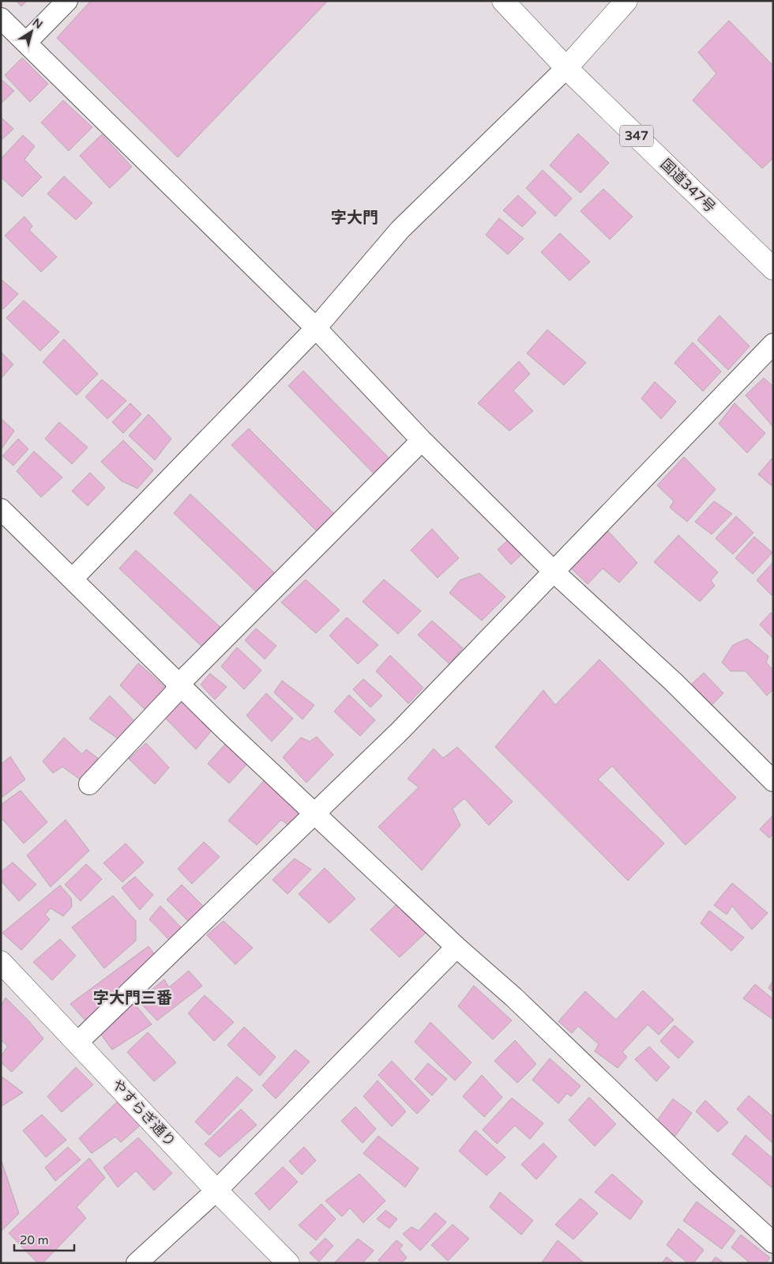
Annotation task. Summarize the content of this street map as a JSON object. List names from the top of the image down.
{
  "streets": {
    "main road": ["347", "国道347号", "やすらぎ通り"]
  },
  "districts": ["字大門", "字大門三番"],
  "scale_bar": "20 m",
  "north": "top right"
}
